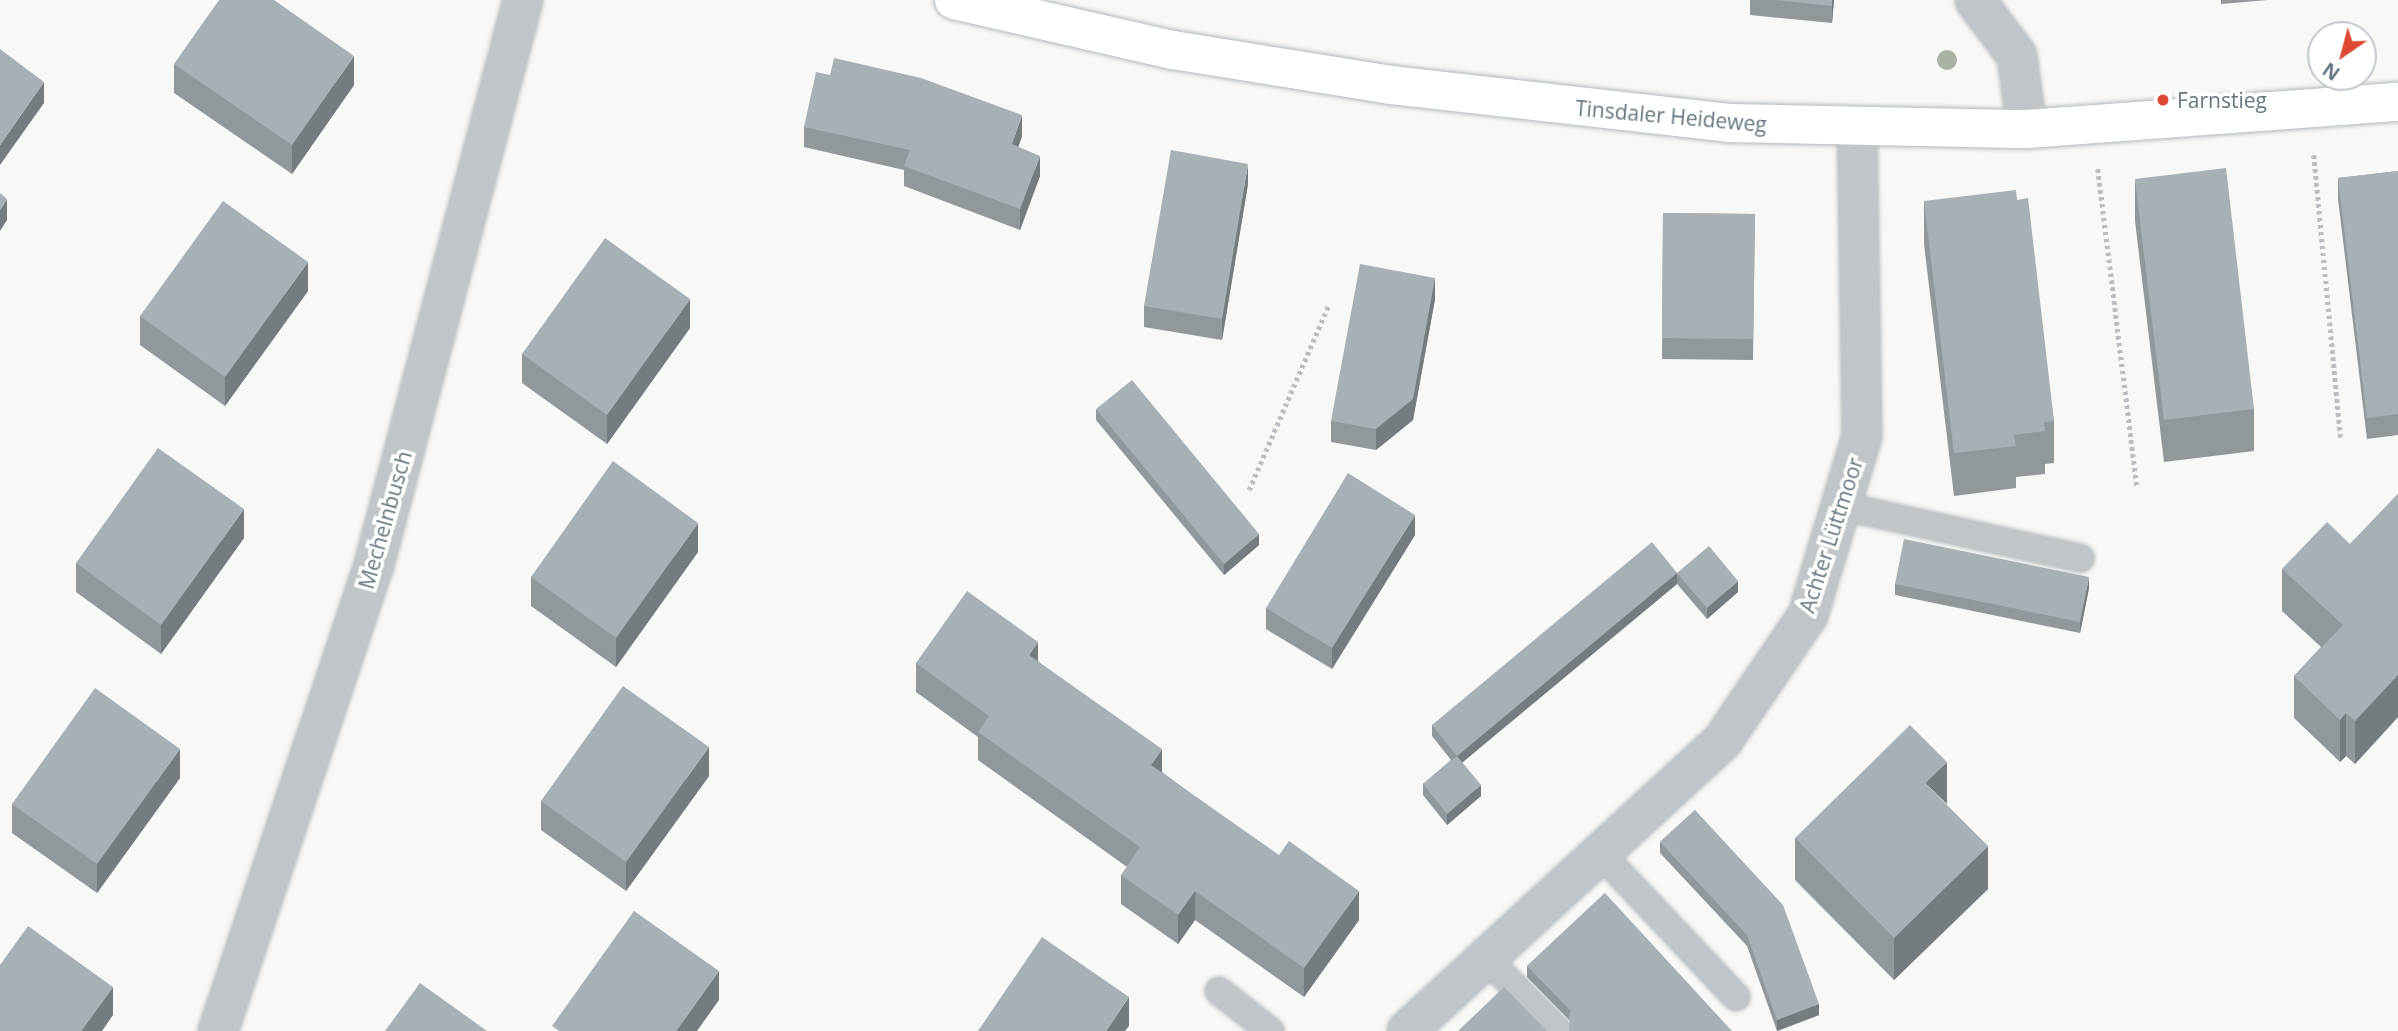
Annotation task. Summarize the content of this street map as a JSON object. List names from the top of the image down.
{
  "streets": {
    "street": ["Tinsdaler Heideweg", "Mechelnbusch", "Achter Lüttmoor"]
  },
  "crossings": [
    ["Tinsdaler Heideweg", "Achter Lüttmoor"]
  ],
  "places": ["Farnstieg"],
  "north": "bottom left"
}
